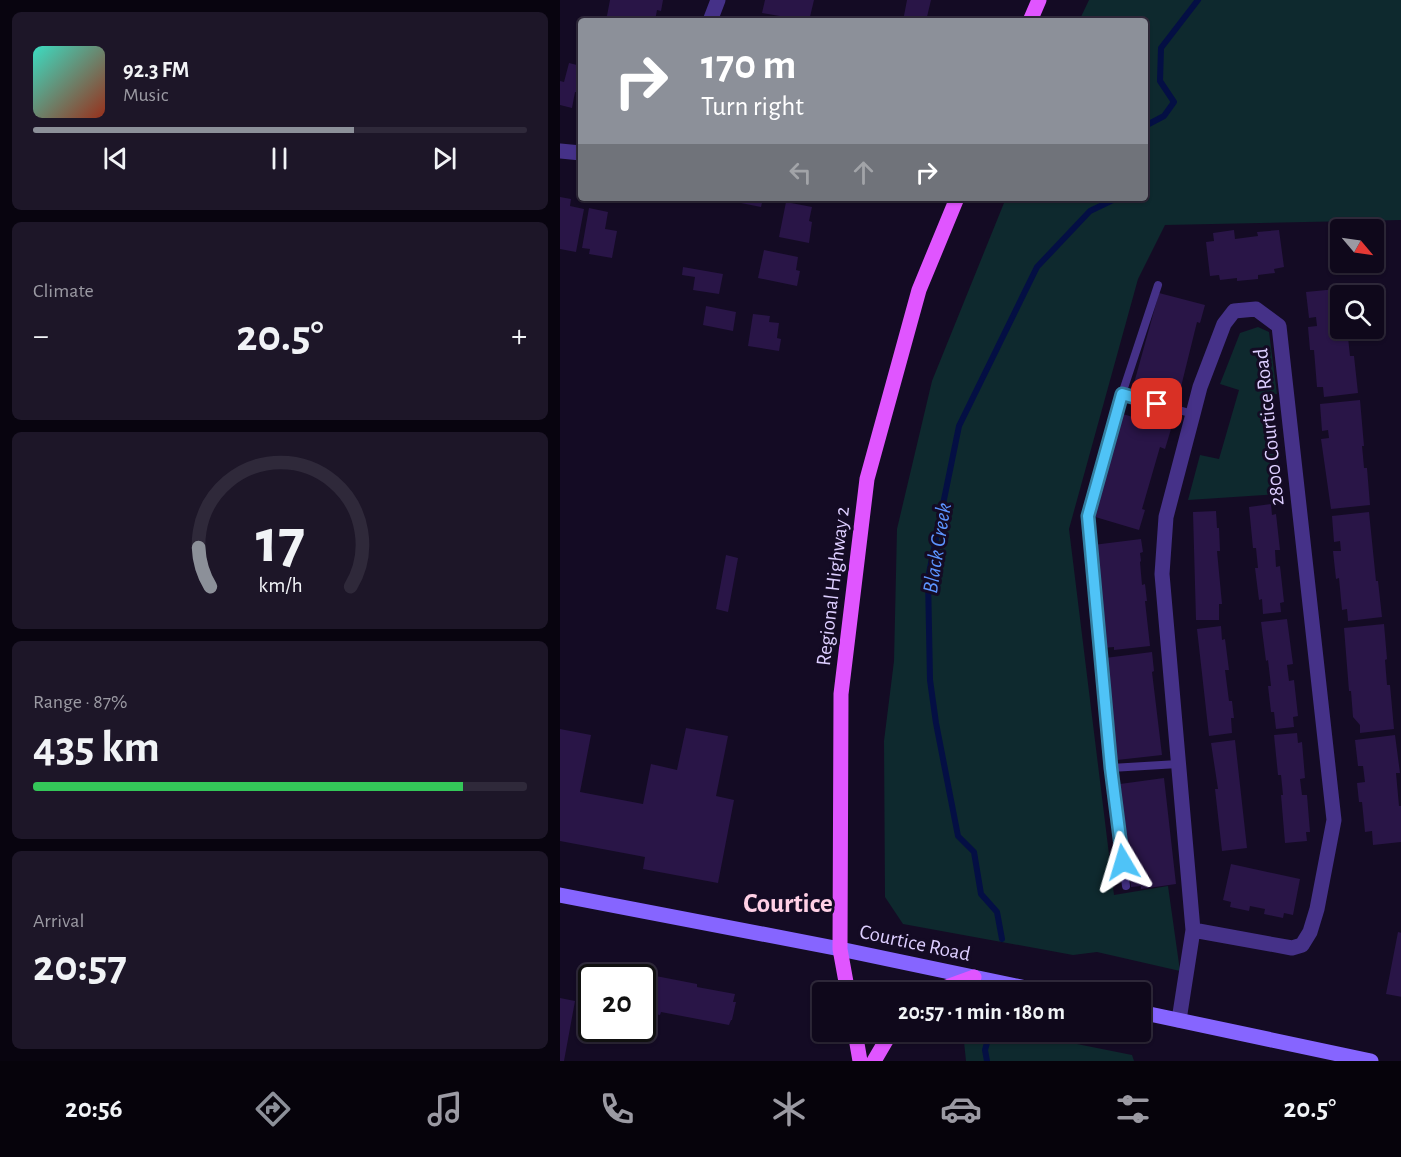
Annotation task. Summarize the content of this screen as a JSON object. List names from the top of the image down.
{
  "streets": {
    "main road": ["Regional Highway 2", "Courtice Road"],
    "street": ["2800 Courtice Road"]
  },
  "crossings": [
    ["Regional Highway 2", "Courtice Road"]
  ],
  "districts": ["Courtice"],
  "water": ["Black Creek"],
  "north": "bottom right",
  "page": {
    "turn": ["170 m", "Turn right"],
    "song": ["92.3 FM", "Music"],
    "tile": [
      "Climate",
      ["Range · 87%", "435 km"],
      ["Arrival", "20:57"]
    ],
    "heat": ["−", "20.5°", "+"],
    "limit": "20",
    "trip": "20:57 · 1 min · 180 m",
    "tabs": ["20:56", "20.5°"],
    "gauge": ["17", "km/h"]
  }
}
